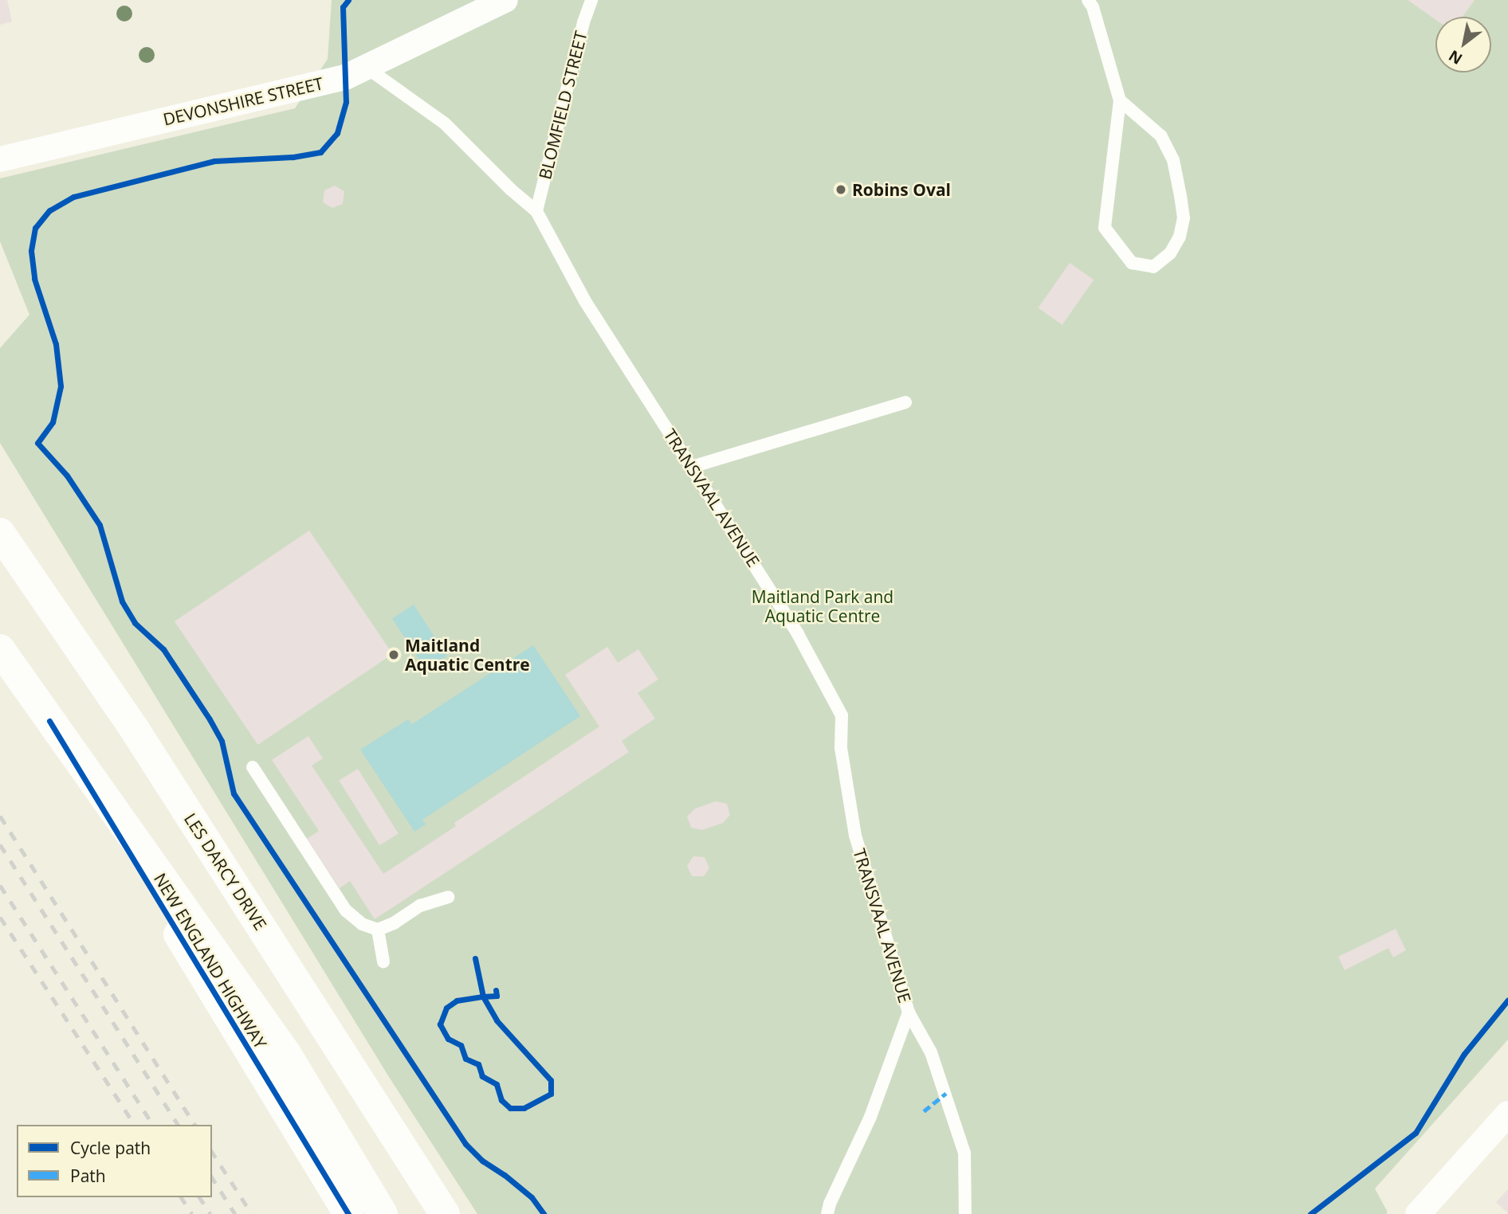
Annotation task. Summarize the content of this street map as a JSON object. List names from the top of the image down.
{
  "streets": {
    "highway": ["LES DARCY DRIVE", "NEW ENGLAND HIGHWAY"],
    "street": ["DEVONSHIRE STREET"],
    "lane": ["BLOMFIELD STREET", "TRANSVAAL AVENUE"]
  },
  "crossings": [
    ["DEVONSHIRE STREET", "TRANSVAAL AVENUE"],
    ["BLOMFIELD STREET", "TRANSVAAL AVENUE"]
  ],
  "parks": ["Maitland Park and Aquatic Centre"],
  "places": ["Robins Oval", "Maitland Aquatic Centre"],
  "legend": ["Cycle path", "Path"],
  "north": "bottom left"
}
